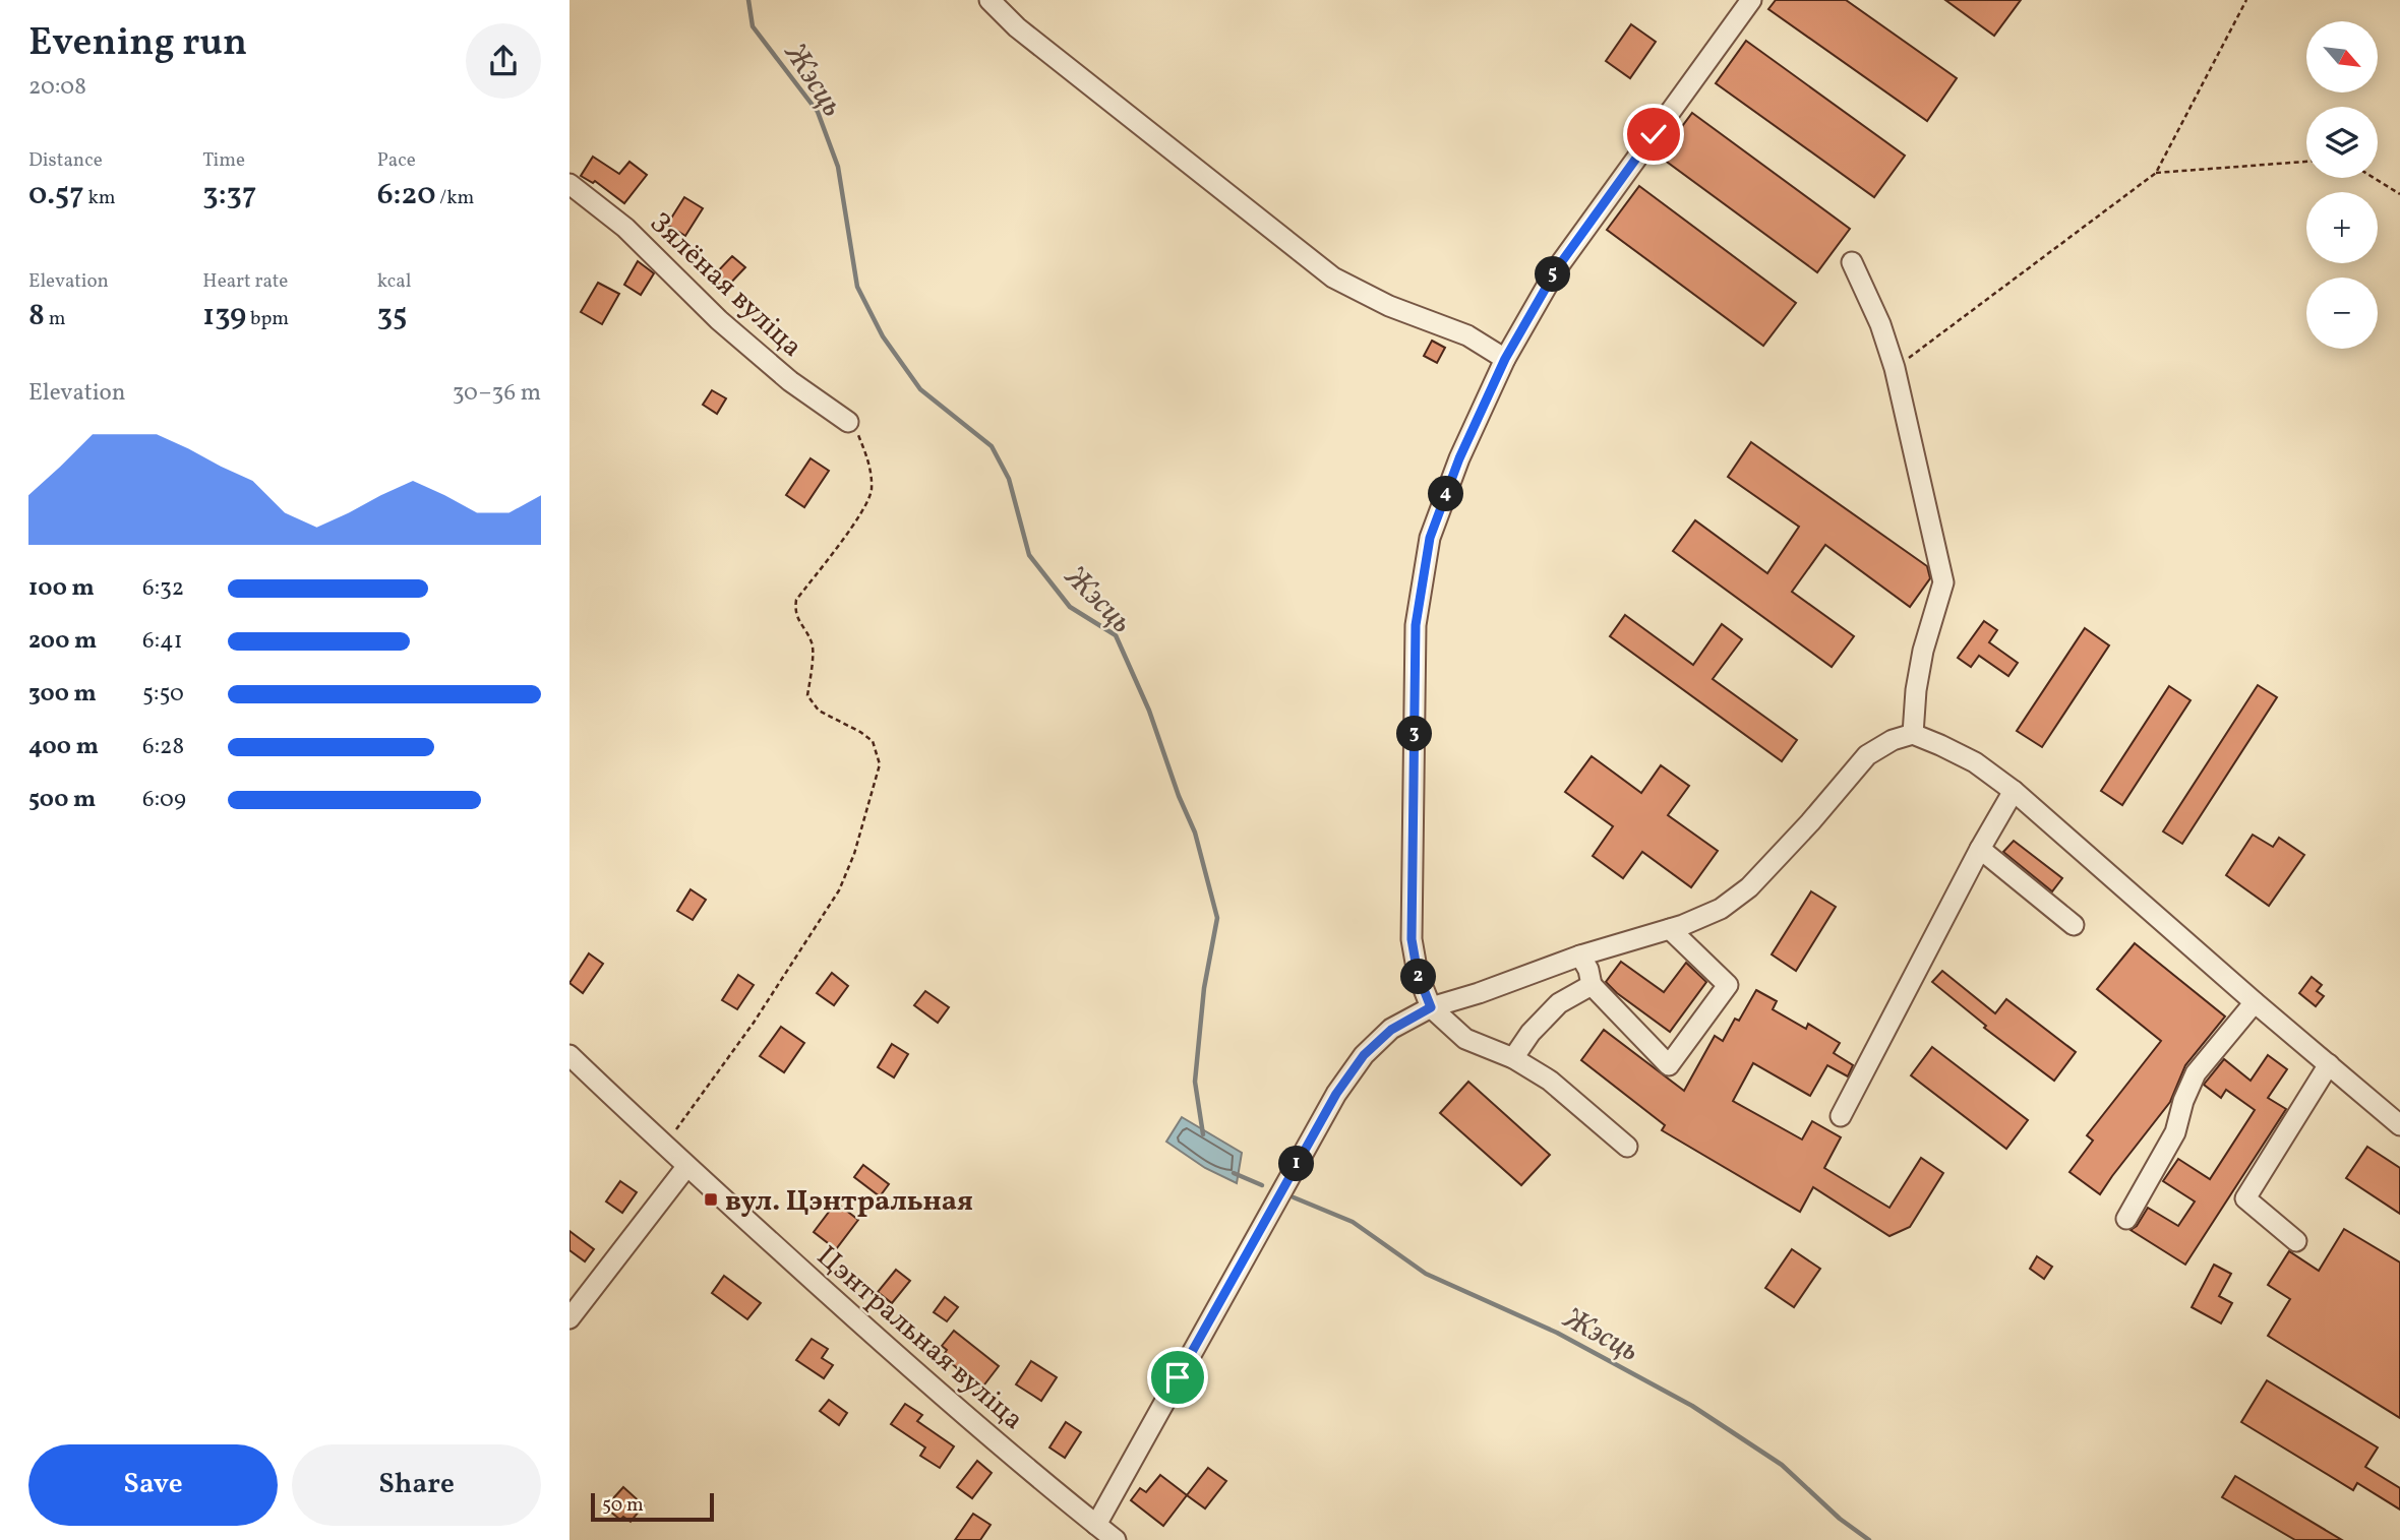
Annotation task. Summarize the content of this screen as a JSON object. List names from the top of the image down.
{
  "streets": {
    "street": ["Зялёная вуліца", "Цэнтральная вуліца"]
  },
  "water": ["Жэсць"],
  "places": {
    "transit": ["вул. Цэнтральная"]
  },
  "scale_bar": "50 m",
  "north": "bottom right",
  "page": {
    "heading": ["Evening run", "20:08"],
    "map_buttons": ["+", "−"],
    "stats": [
      ["Distance", "0.57 km"],
      ["Time", "3:37"],
      ["Pace", "6:20 /km"],
      ["Elevation", "8 m"],
      ["Heart rate", "139 bpm"],
      ["kcal", "35"]
    ],
    "pins": [
      "5",
      "4",
      "3",
      "2",
      "1"
    ],
    "chart": ["Elevation", "30–36 m"],
    "list": [
      {
        "name": "100 m",
        "note": "6:32"
      },
      {
        "name": "200 m",
        "note": "6:41"
      },
      {
        "name": "300 m",
        "note": "5:50"
      },
      {
        "name": "400 m",
        "note": "6:28"
      },
      {
        "name": "500 m",
        "note": "6:09"
      }
    ],
    "buttons": ["Save", "Share"],
    "scale": "50 m"
  }
}
